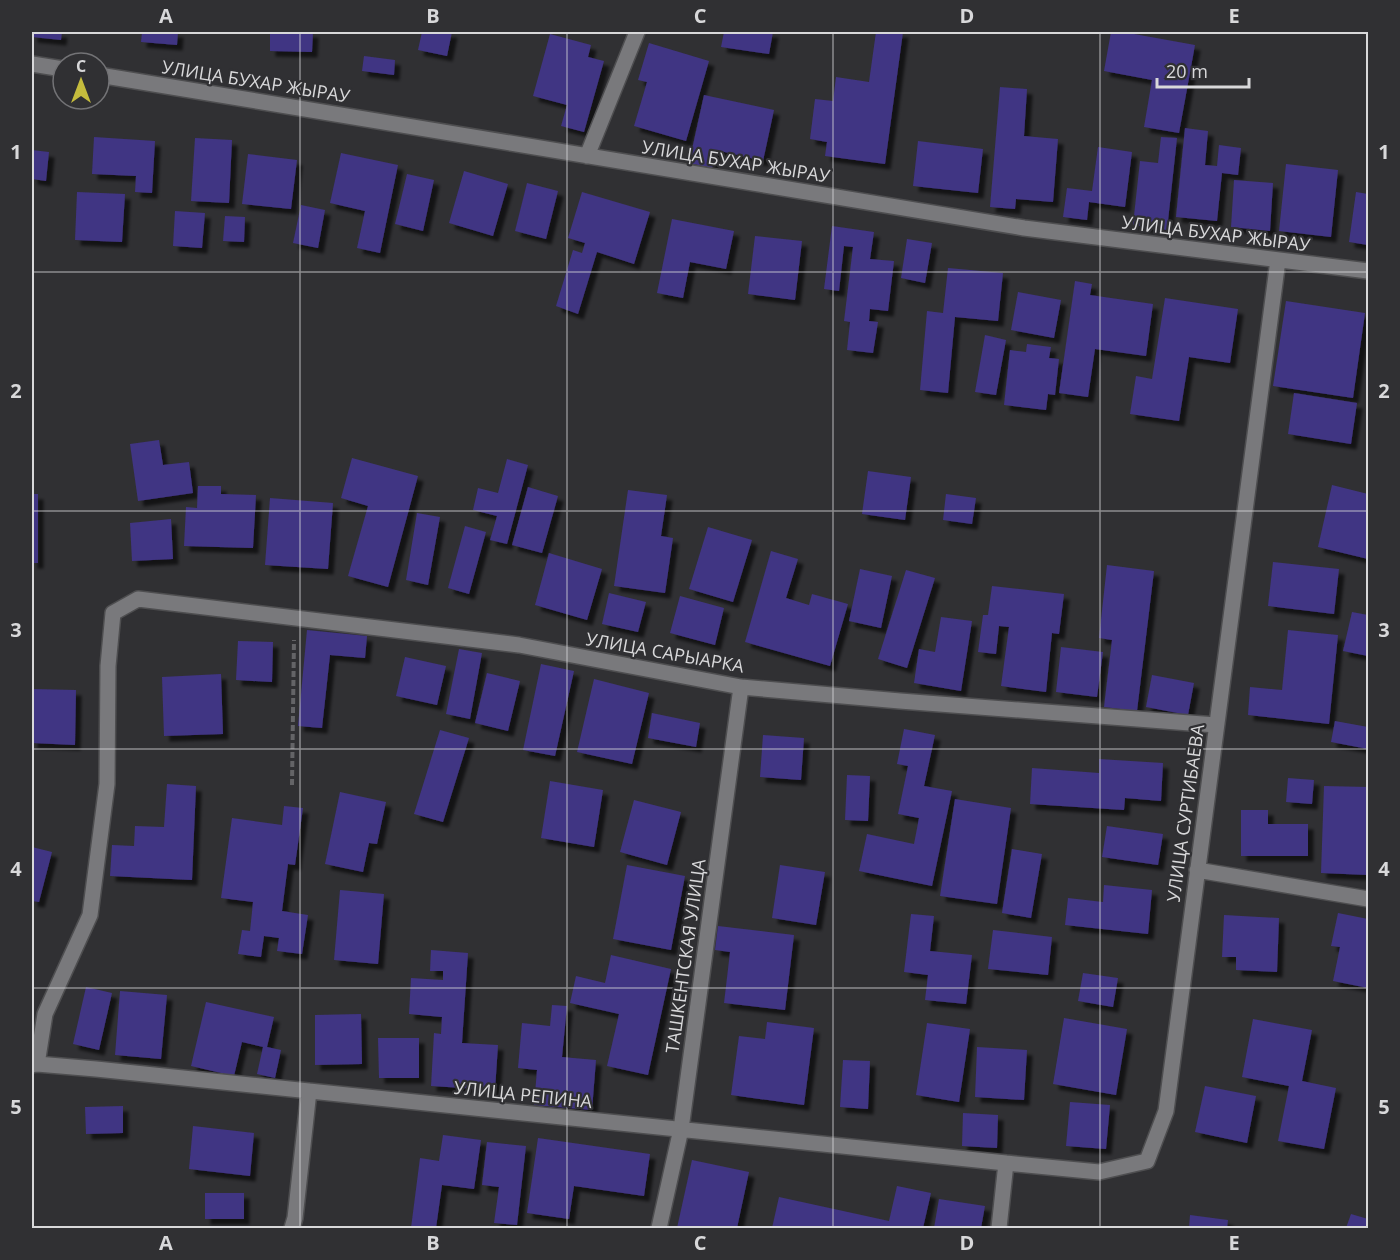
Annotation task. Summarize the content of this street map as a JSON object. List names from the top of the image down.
{
  "streets": {
    "street": [
      "УЛИЦА БУХАР ЖЫРАУ",
      "УЛИЦА САРЫАРКА",
      "УЛИЦА СУРТИБАЕВА",
      "ТАШКЕНТСКАЯ УЛИЦА",
      "УЛИЦА РЕПИНА"
    ]
  },
  "crossings": [
    ["УЛИЦА БУХАР ЖЫРАУ", "УЛИЦА СУРТИБАЕВА"],
    ["УЛИЦА САРЫАРКА", "УЛИЦА СУРТИБАЕВА"],
    ["УЛИЦА САРЫАРКА", "ТАШКЕНТСКАЯ УЛИЦА"],
    ["УЛИЦА САРЫАРКА", "УЛИЦА РЕПИНА"],
    ["УЛИЦА СУРТИБАЕВА", "УЛИЦА РЕПИНА"],
    ["ТАШКЕНТСКАЯ УЛИЦА", "УЛИЦА РЕПИНА"]
  ],
  "scale_bar": "20 m",
  "north": "top",
  "grid": {
    "columns": [
      "A",
      "B",
      "C",
      "D",
      "E"
    ],
    "rows": [
      "1",
      "2",
      "3",
      "4",
      "5"
    ]
  }
}
